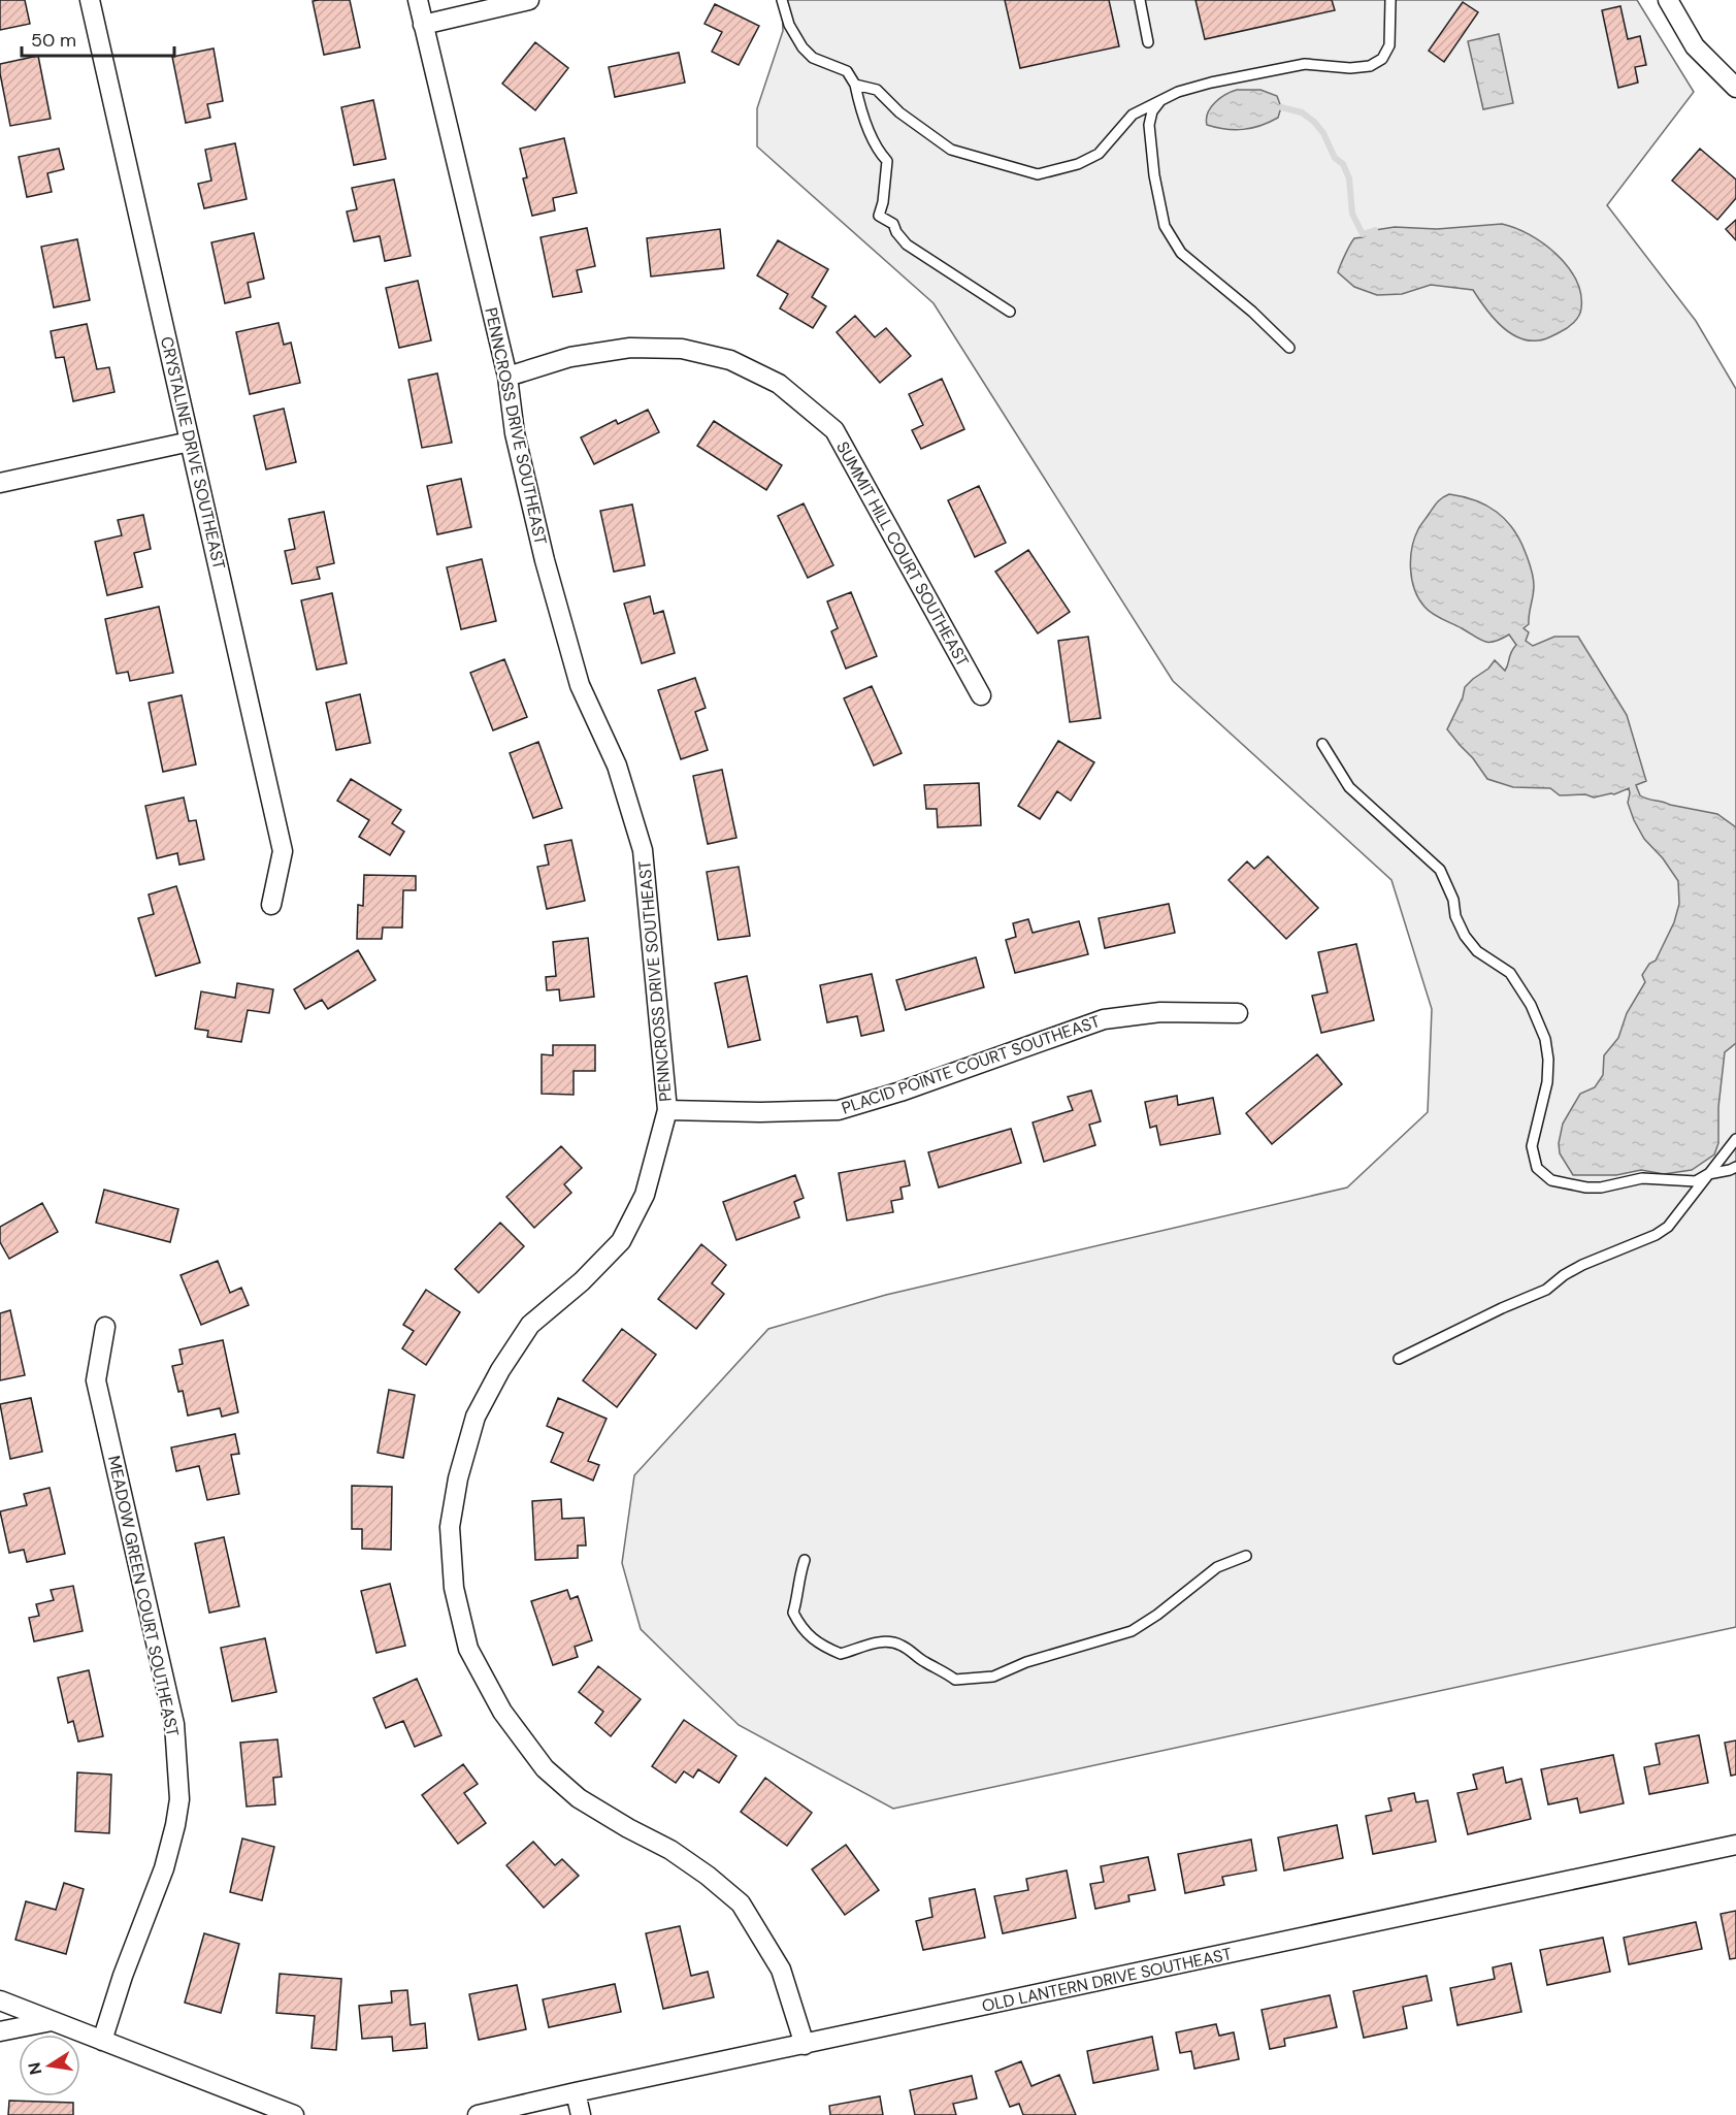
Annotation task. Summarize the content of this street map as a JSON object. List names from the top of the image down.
{
  "streets": {
    "street": [
      "PENNCROSS DRIVE SOUTHEAST",
      "CRYSTALINE DRIVE SOUTHEAST",
      "SUMMIT HILL COURT SOUTHEAST",
      "PLACID POINTE COURT SOUTHEAST",
      "MEADOW GREEN COURT SOUTHEAST",
      "OLD LANTERN DRIVE SOUTHEAST"
    ]
  },
  "crossings": [
    ["PENNCROSS DRIVE SOUTHEAST", "SUMMIT HILL COURT SOUTHEAST"],
    ["PENNCROSS DRIVE SOUTHEAST", "PLACID POINTE COURT SOUTHEAST"],
    ["PENNCROSS DRIVE SOUTHEAST", "OLD LANTERN DRIVE SOUTHEAST"]
  ],
  "scale_bar": "50 m",
  "north": "left"
}
